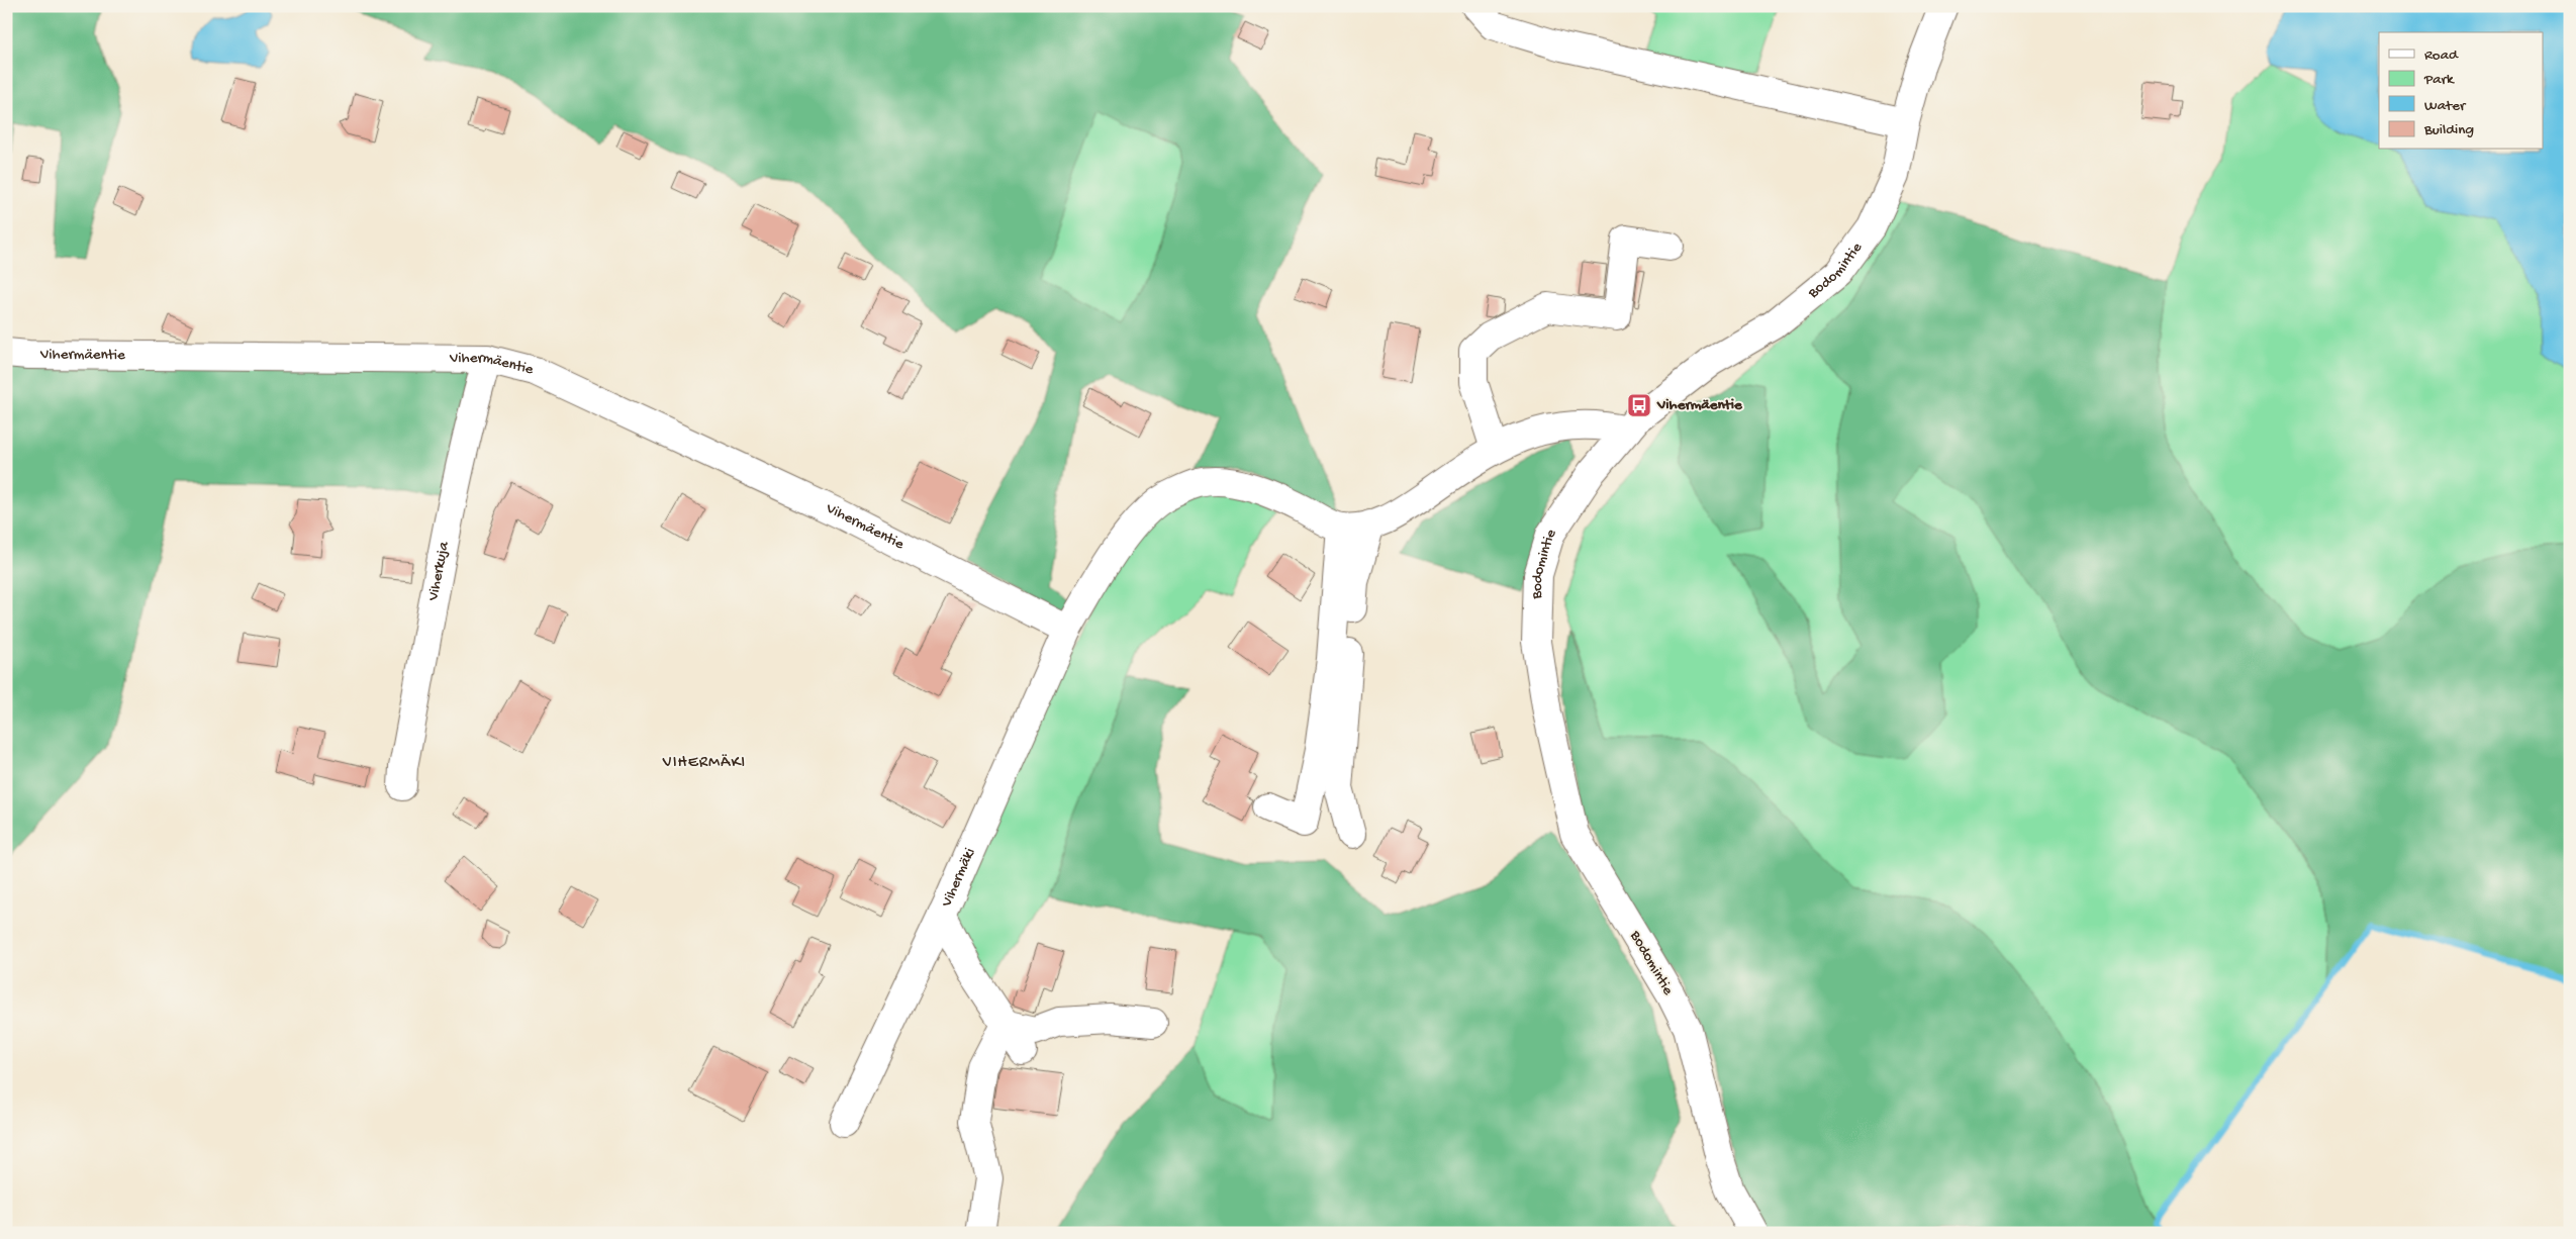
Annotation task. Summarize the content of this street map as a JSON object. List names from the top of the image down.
{
  "streets": {
    "street": [
      "Bodomintie",
      "Vihermäentie",
      "Viherkuja",
      "Vihermäki"
    ]
  },
  "crossings": [
    ["Vihermäentie", "Viherkuja"],
    ["Vihermäentie", "Vihermäki"]
  ],
  "districts": ["VIHERMÄKI"],
  "places": {
    "bus stop": ["Vihermäentie"]
  },
  "legend": [
    "Road",
    "Park",
    "Water",
    "Building"
  ]
}
